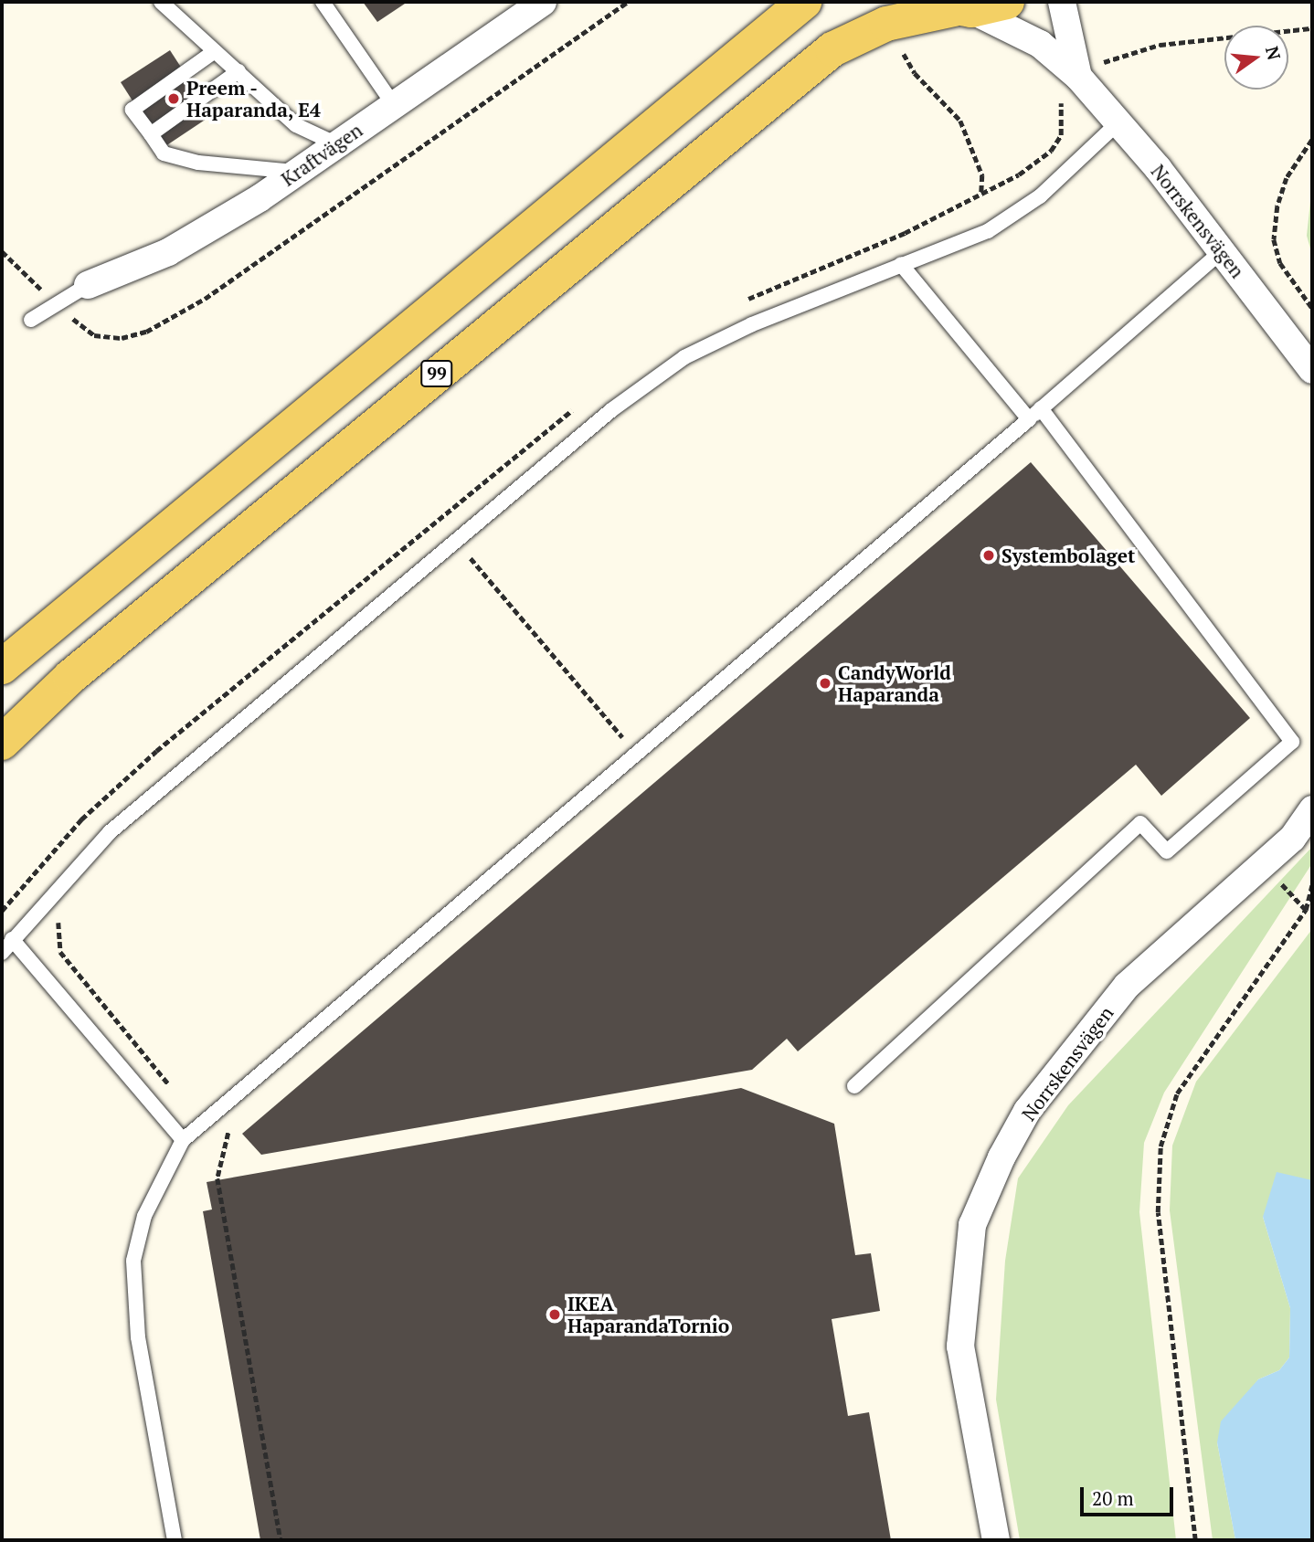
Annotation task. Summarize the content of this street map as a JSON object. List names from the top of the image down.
{
  "streets": {
    "main road": ["99"],
    "street": ["Kraftvägen", "Norrskensvägen"]
  },
  "crossings": [
    ["Norrskensvägen", "99"]
  ],
  "places": [
    "Preem - Haparanda, E4",
    "Systembolaget",
    "CandyWorld Haparanda",
    "IKEA HaparandaTornio"
  ],
  "scale_bar": "20 m",
  "north": "right"
}
